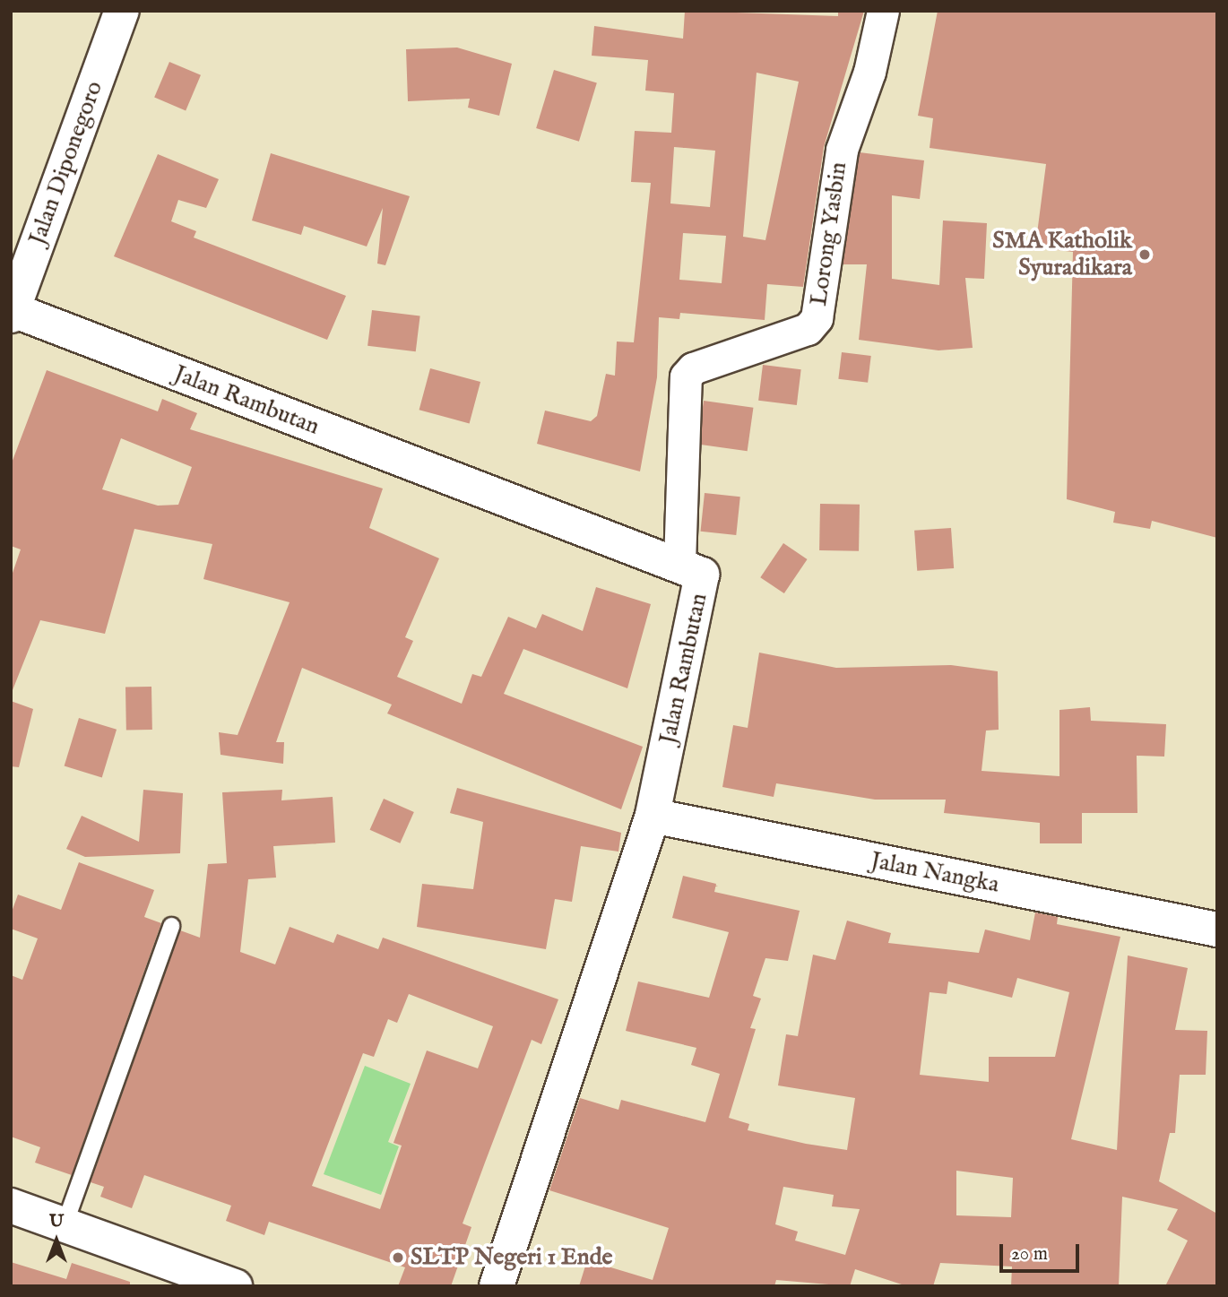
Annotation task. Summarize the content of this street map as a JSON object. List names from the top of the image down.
{
  "streets": {
    "street": [
      "Jalan Diponegoro",
      "Lorong Yasbin",
      "Jalan Rambutan",
      "Jalan Nangka"
    ]
  },
  "crossings": [
    ["Jalan Diponegoro", "Jalan Rambutan"],
    ["Lorong Yasbin", "Jalan Rambutan"],
    ["Jalan Rambutan", "Jalan Nangka"]
  ],
  "places": ["SMA Katholik Syuradikara", "SLTP Negeri 1 Ende"],
  "scale_bar": "20 m",
  "north": "top"
}
